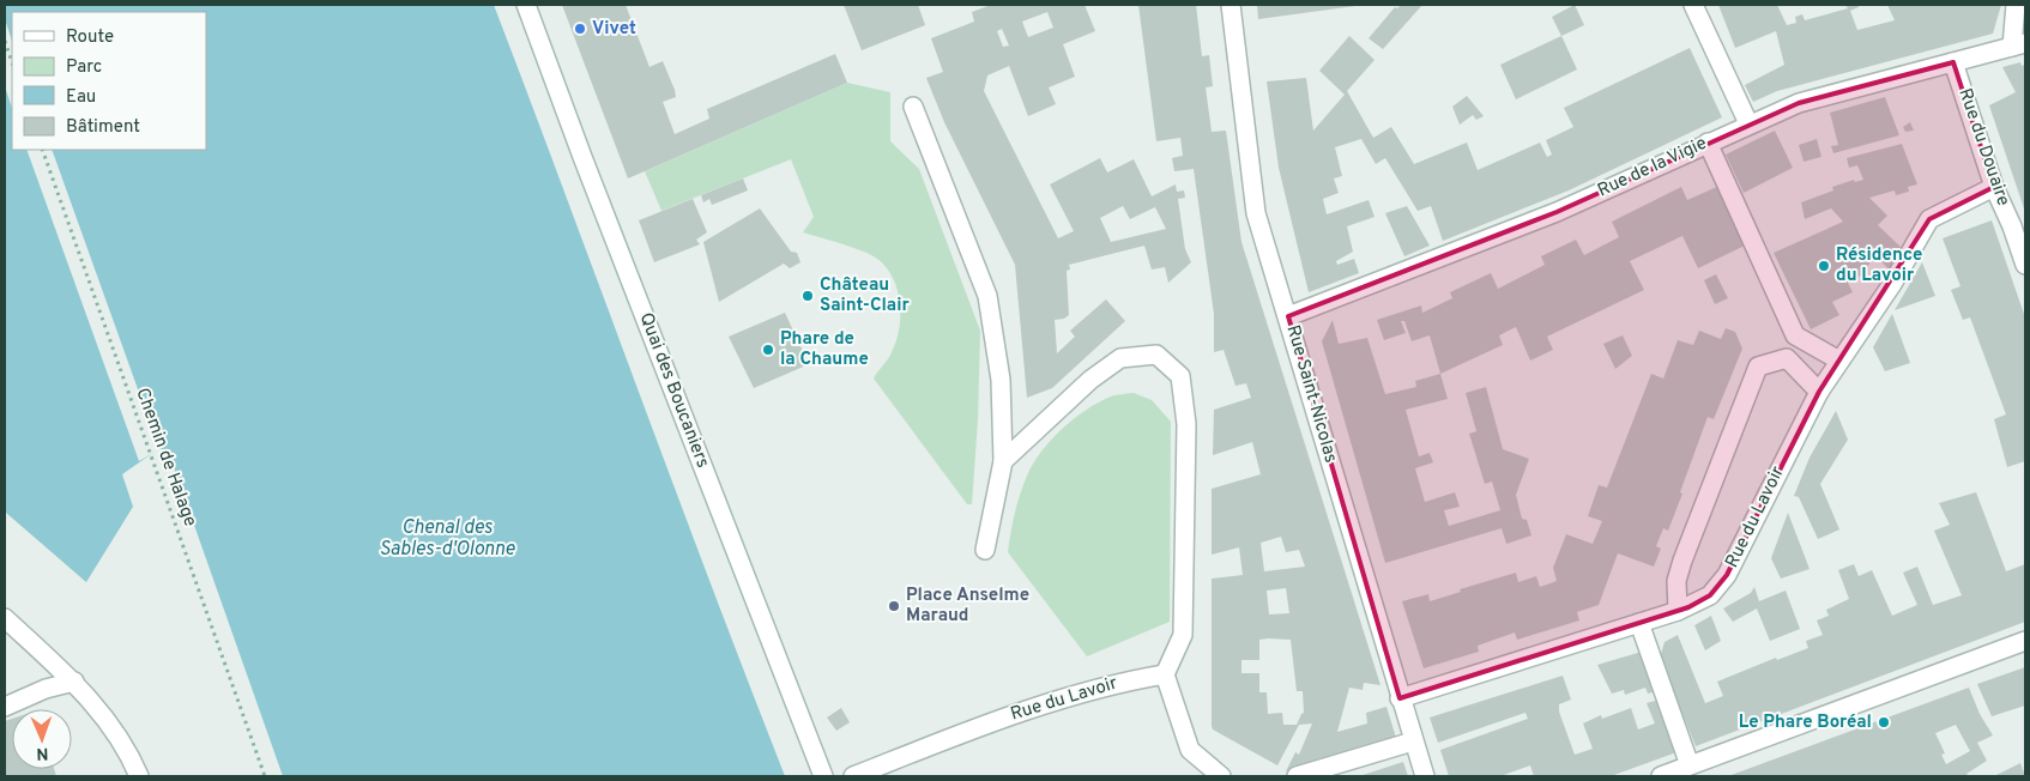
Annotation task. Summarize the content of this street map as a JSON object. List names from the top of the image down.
{
  "streets": {
    "street": [
      "Rue du Douaire",
      "Rue de la Vigie",
      "Quai des Boucaniers",
      "Rue Saint-Nicolas",
      "Rue du Lavoir"
    ],
    "path": ["Chemin de Halage"]
  },
  "crossings": [
    ["Rue du Douaire", "Rue de la Vigie"],
    ["Rue du Douaire", "Rue du Lavoir"],
    ["Rue de la Vigie", "Rue Saint-Nicolas"],
    ["Rue Saint-Nicolas", "Rue du Lavoir"]
  ],
  "water": ["Chenal des Sables-d'Olonne"],
  "places": [
    "Vivet",
    "Résidence du Lavoir",
    "Château Saint-Clair",
    "Phare de la Chaume",
    "Place Anselme Maraud",
    "Le Phare Boréal"
  ],
  "legend": [
    "Route",
    "Parc",
    "Eau",
    "Bâtiment"
  ],
  "north": "bottom"
}
